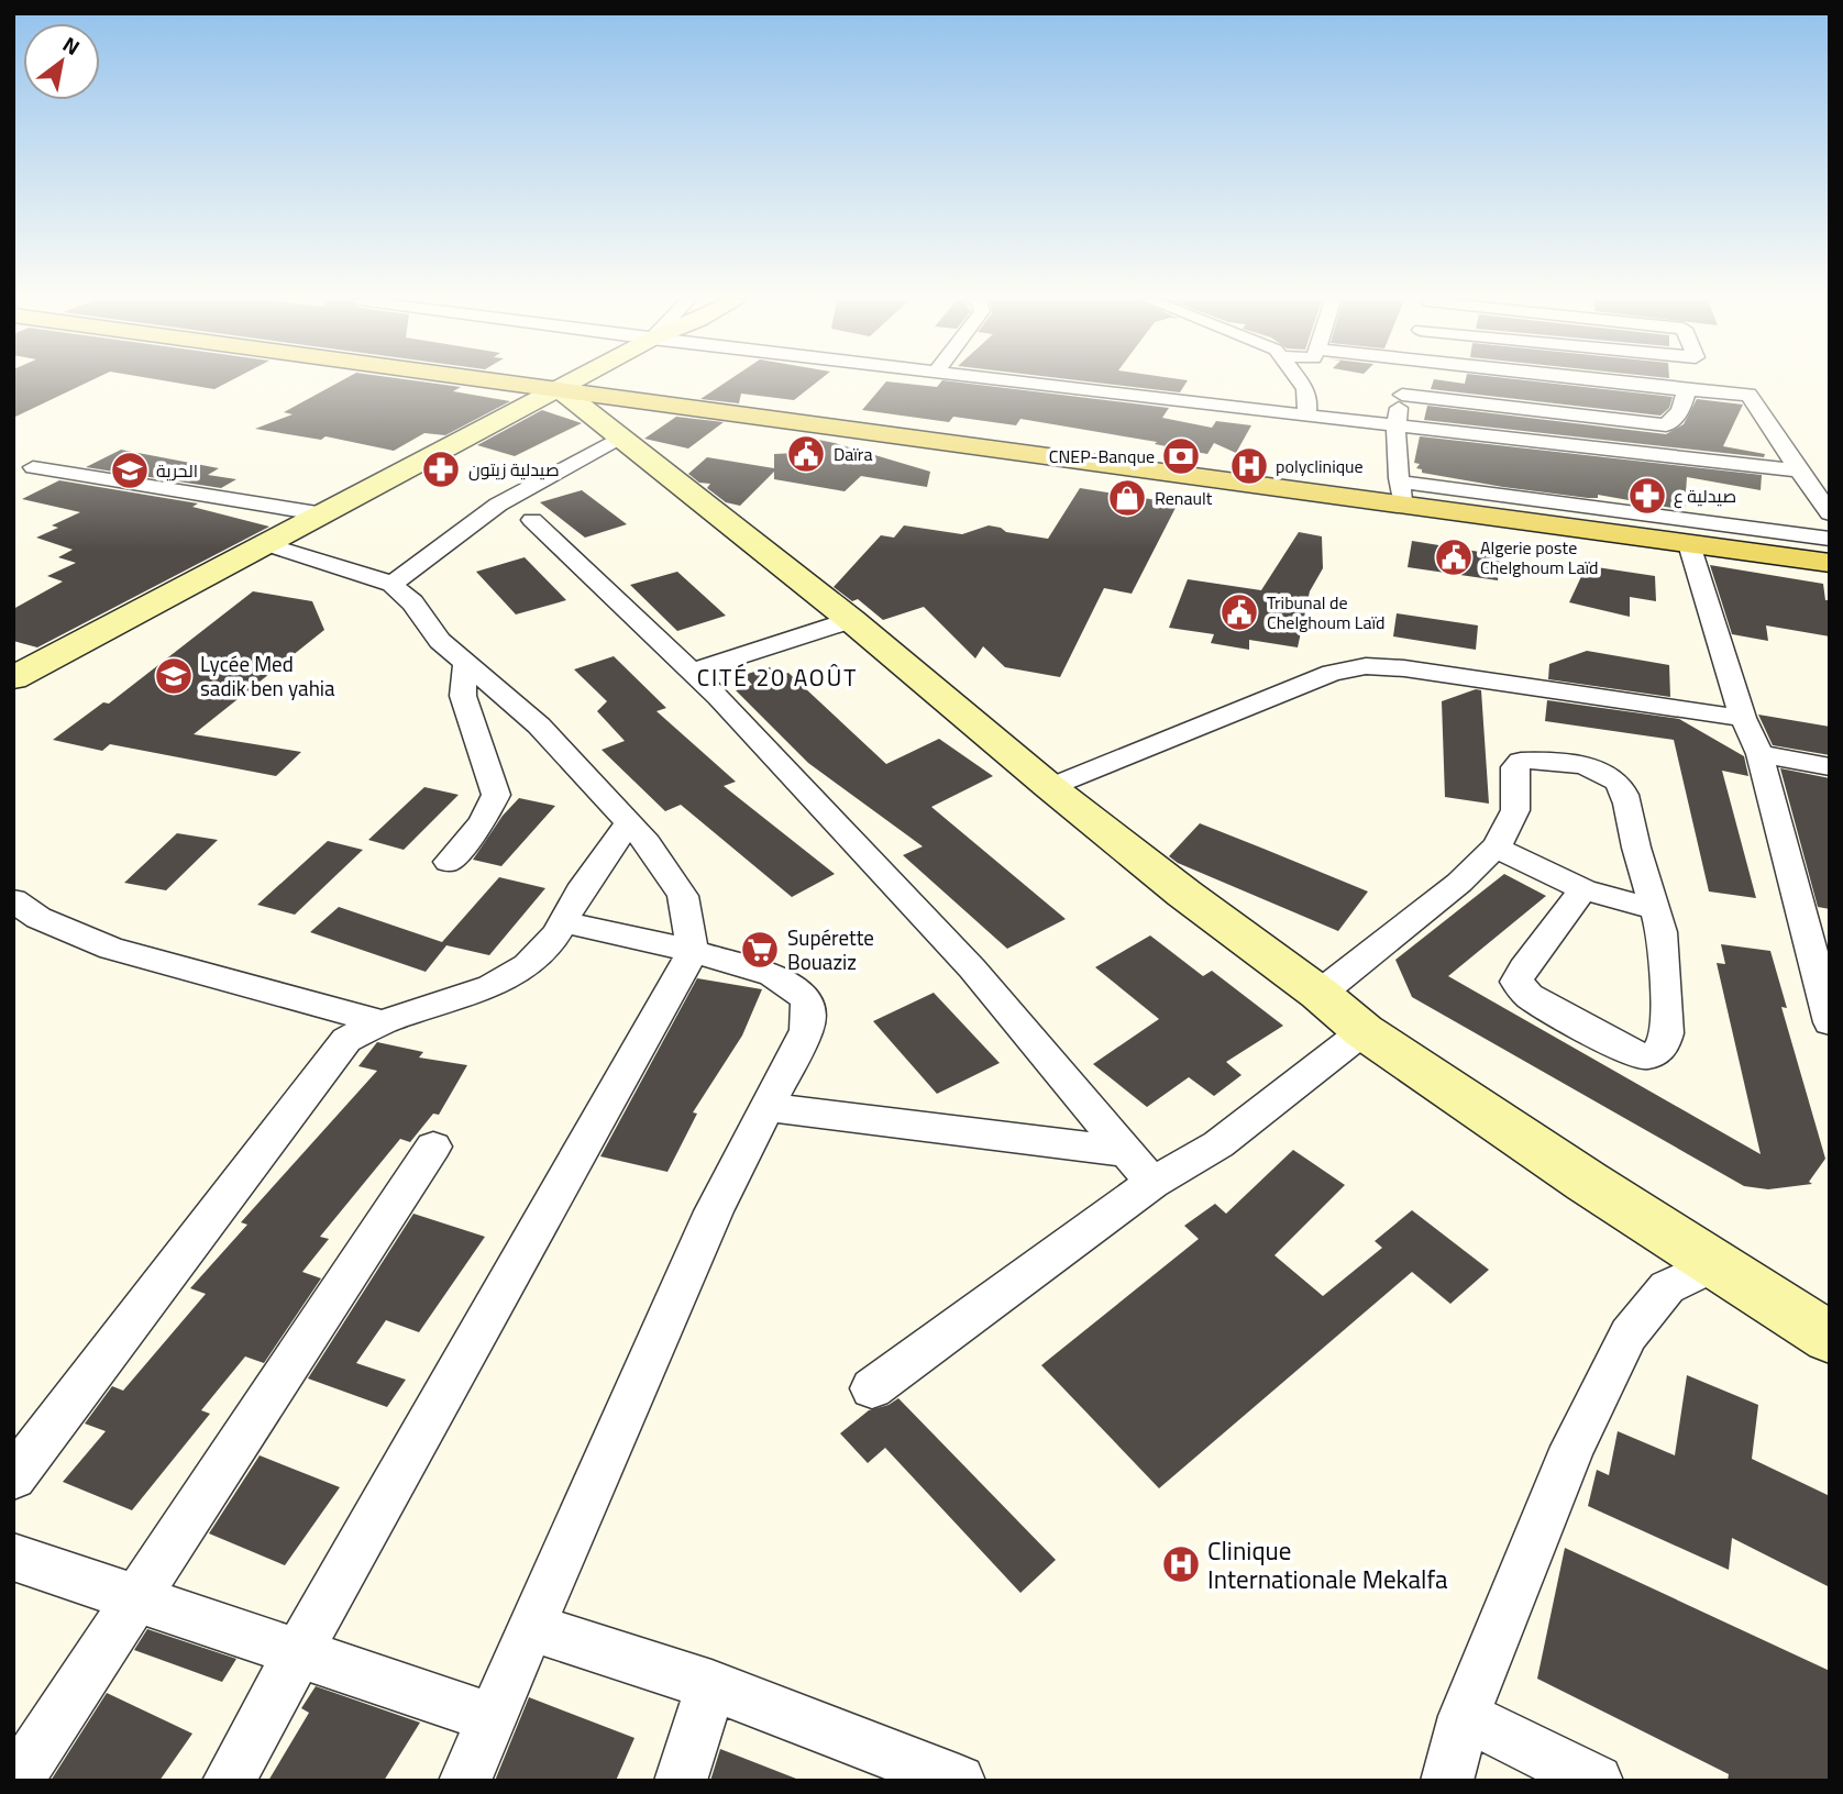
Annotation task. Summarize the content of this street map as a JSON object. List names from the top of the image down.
{
  "districts": ["CITÉ 20 AOÛT"],
  "places": {
    "public building": ["Daïra", "Algerie poste Chelghoum Laïd", "Tribunal de Chelghoum Laïd"],
    "bank": ["CNEP-Banque"],
    "hospital": ["polyclinique", "Clinique Internationale Mekalfa"],
    "pharmacy": ["صيدلية زيتون", "صيدلية ع"],
    "school or university": ["الحرية", "Lycée Med sadik ben yahia"],
    "shop": ["Renault"],
    "supermarket": ["Supérette Bouaziz"]
  },
  "north": "top right"
}
